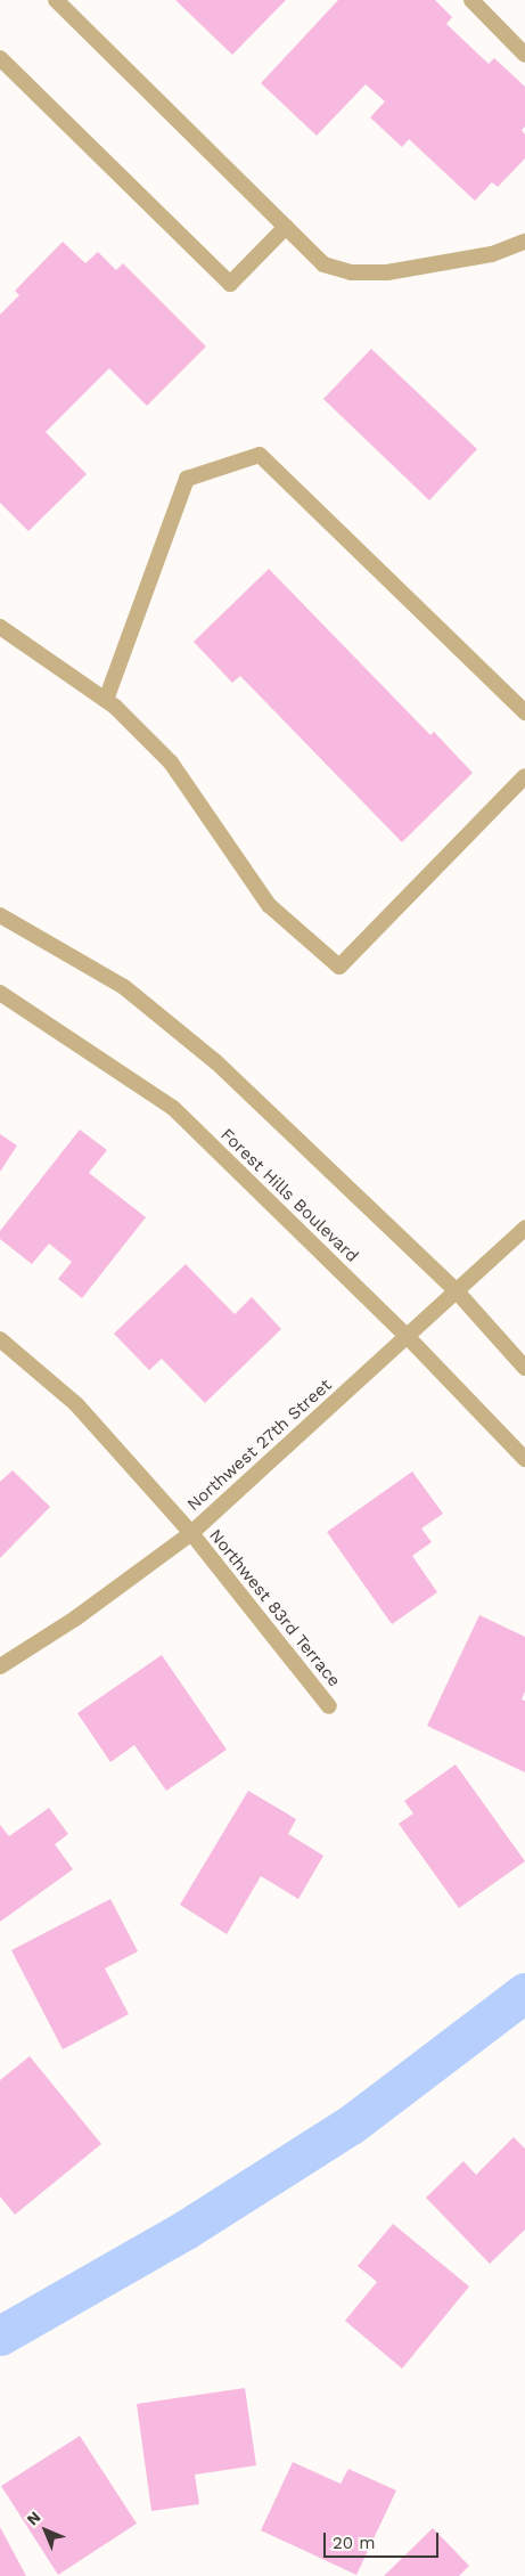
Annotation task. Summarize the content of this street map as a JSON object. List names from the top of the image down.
{
  "streets": {
    "street": ["Forest Hills Boulevard", "Northwest 27th Street", "Northwest 83rd Terrace"]
  },
  "crossings": [
    ["Forest Hills Boulevard", "Northwest 27th Street"],
    ["Northwest 27th Street", "Northwest 83rd Terrace"]
  ],
  "scale_bar": "20 m",
  "north": "top left"
}
